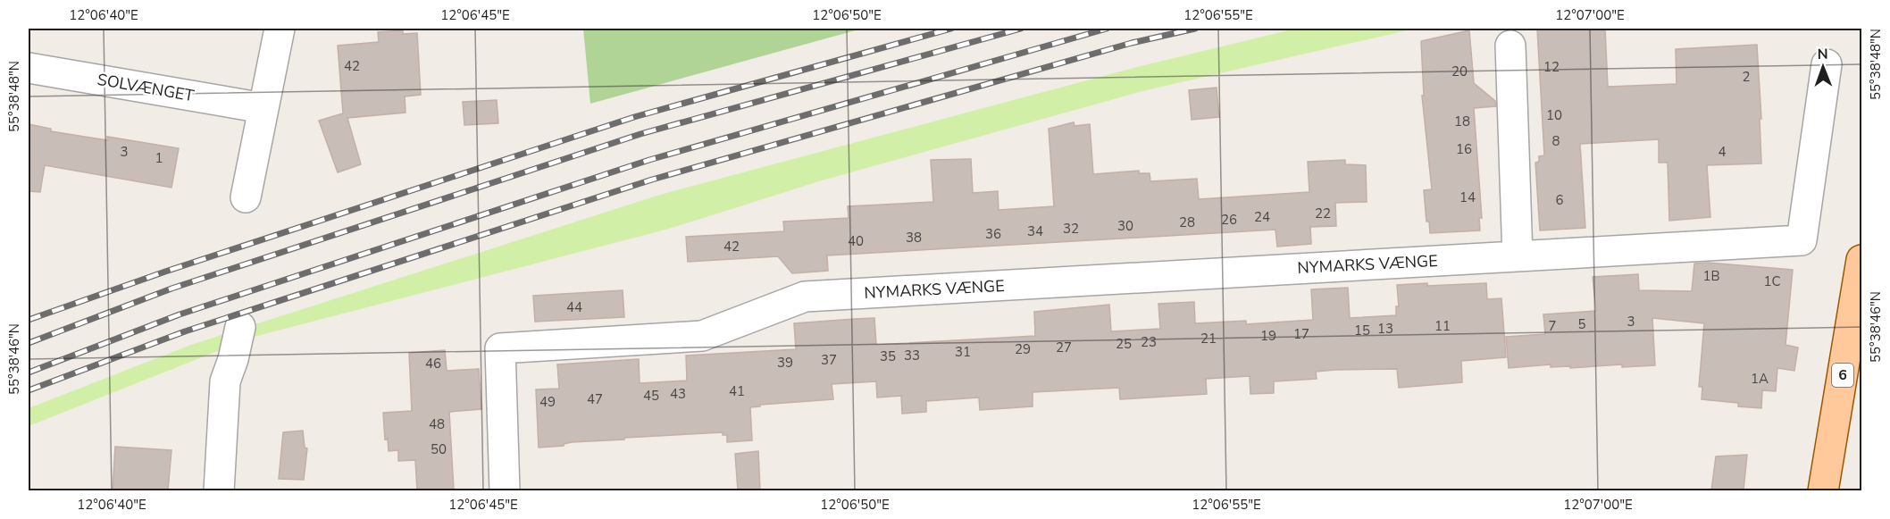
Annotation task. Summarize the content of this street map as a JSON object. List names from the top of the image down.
{
  "streets": {
    "main road": ["6"],
    "street": ["SOLVÆNGET", "NYMARKS VÆNGE"]
  },
  "house_numbers": [
    "42",
    "12",
    "20",
    "2",
    "10",
    "18",
    "8",
    "16",
    "3",
    "4",
    "1",
    "14",
    "6",
    "22",
    "24",
    "26",
    "28",
    "30",
    "32",
    "34",
    "36",
    "38",
    "40",
    "42",
    "1B",
    "1C",
    "44",
    "3",
    "5",
    "11",
    "7",
    "13",
    "15",
    "17",
    "19",
    "21",
    "23",
    "25",
    "27",
    "29",
    "31",
    "33",
    "35",
    "37",
    "39",
    "46",
    "1A",
    "41",
    "43",
    "45",
    "47",
    "49",
    "48",
    "50"
  ],
  "north": "top",
  "coordinates": [
    "12°06'40\"E",
    "12°06'45\"E",
    "12°06'50\"E",
    "12°06'55\"E",
    "12°07'00\"E",
    "55°38'48\"N",
    "55°38'46\"N"
  ]
}
